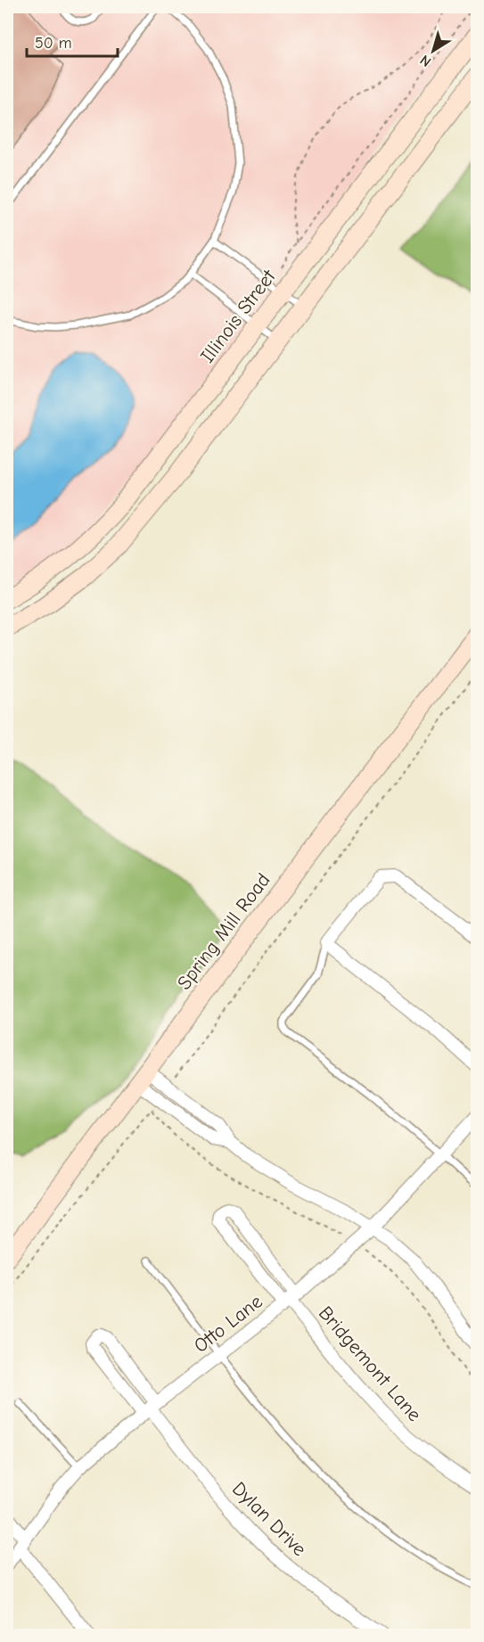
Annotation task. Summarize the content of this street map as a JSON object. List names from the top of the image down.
{
  "streets": {
    "street": [
      "Illinois Street",
      "Spring Mill Road",
      "Otto Lane",
      "Bridgemont Lane",
      "Dylan Drive"
    ]
  },
  "crossings": [
    ["Otto Lane", "Bridgemont Lane"],
    ["Otto Lane", "Dylan Drive"]
  ],
  "scale_bar": "50 m",
  "north": "bottom left"
}
